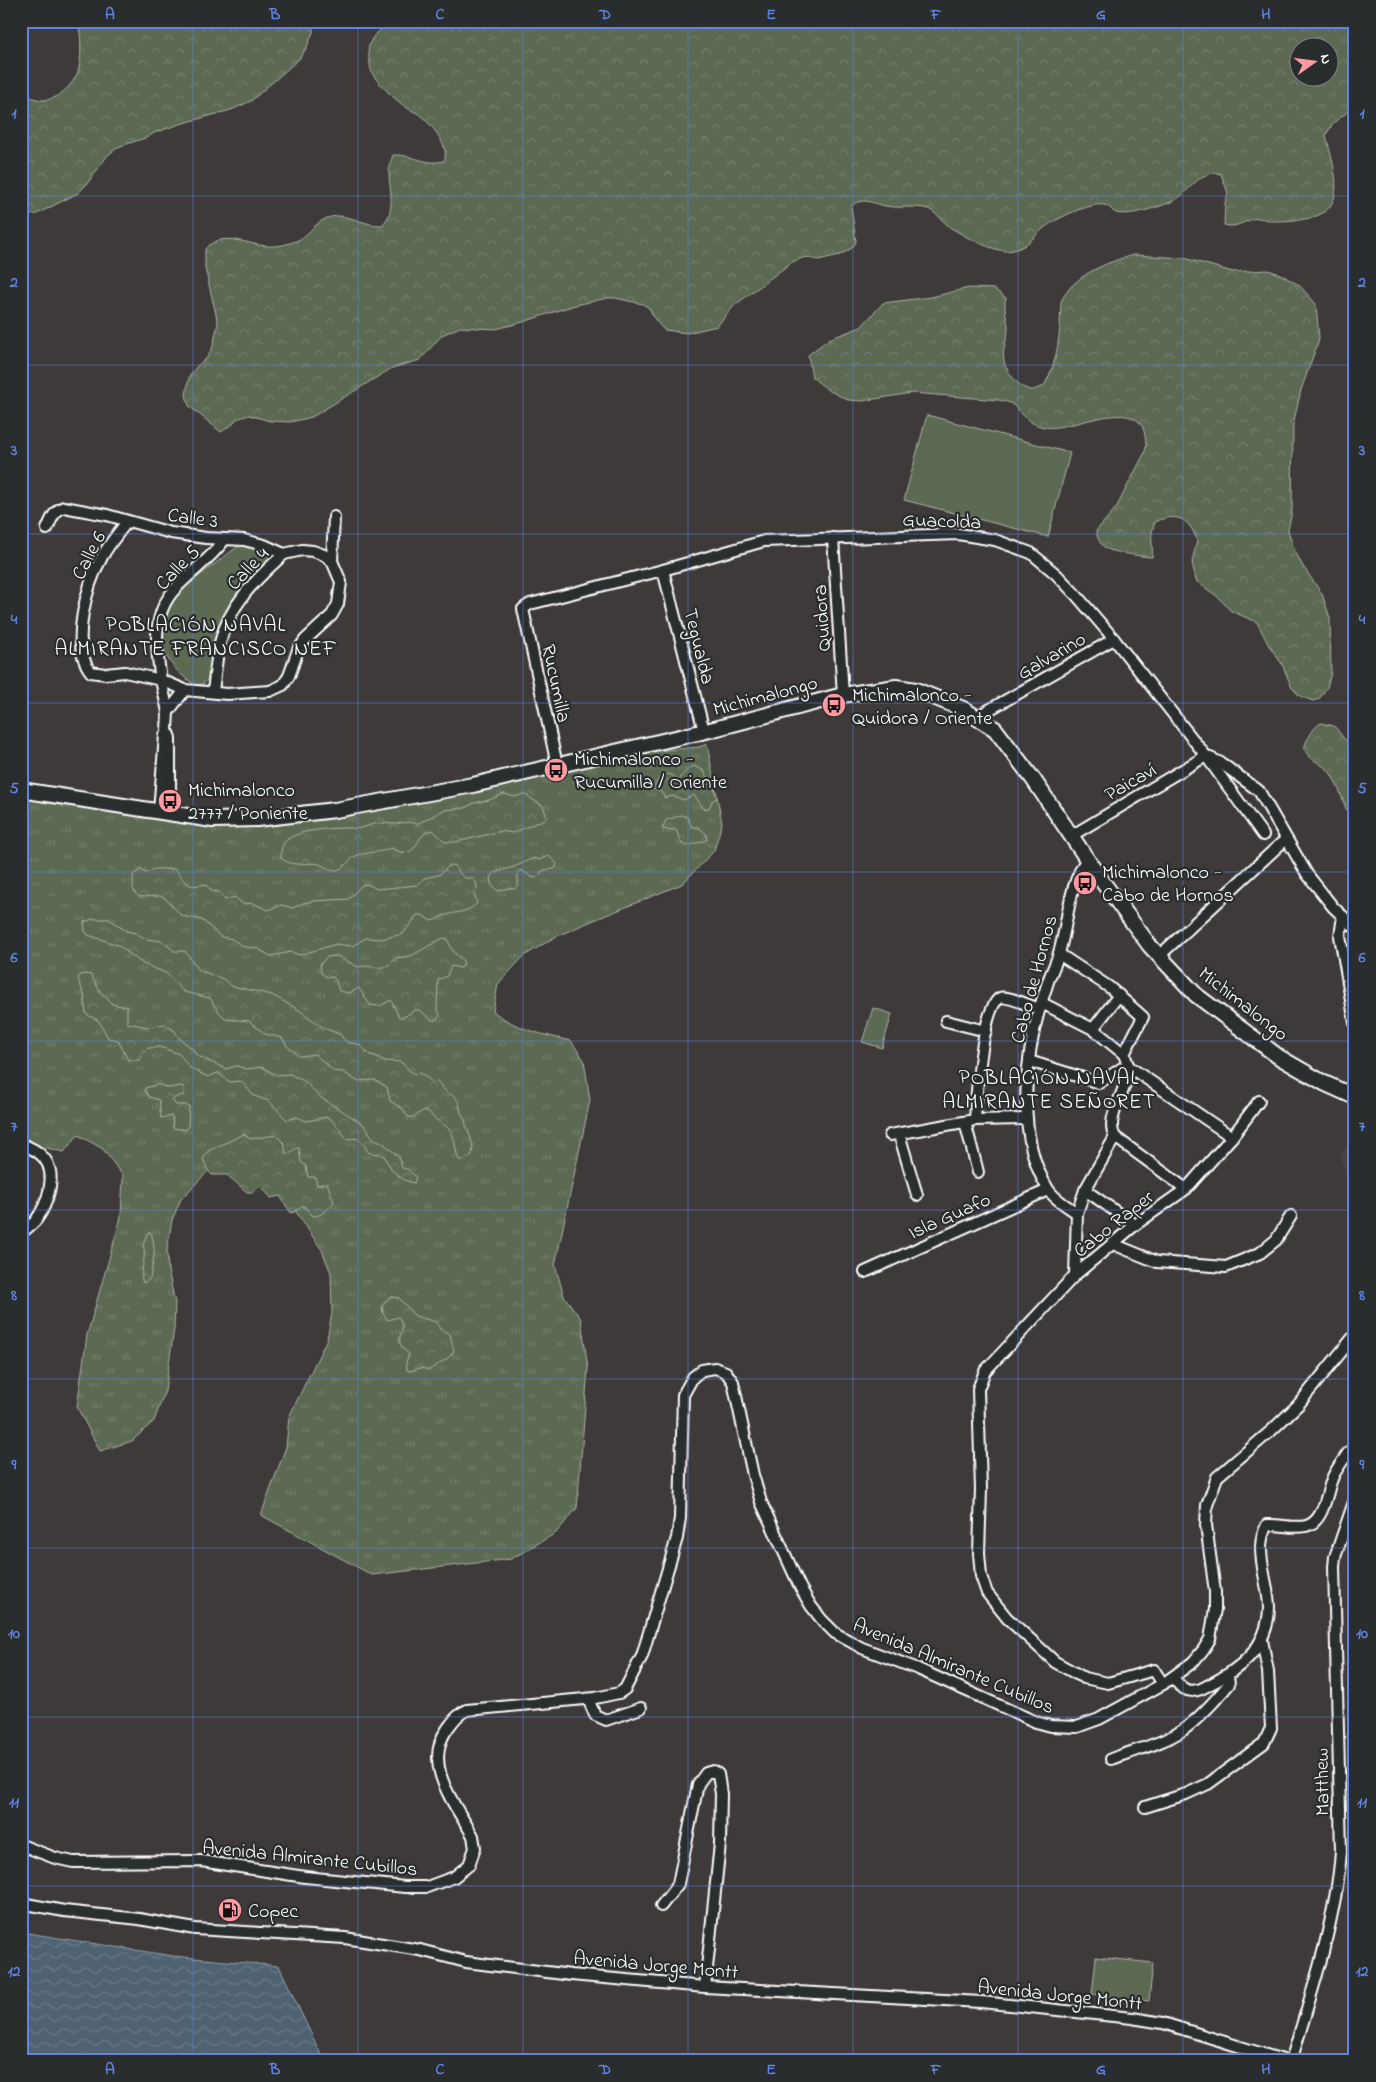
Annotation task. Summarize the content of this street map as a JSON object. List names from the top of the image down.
{
  "streets": {
    "main road": ["Michimalongo"],
    "street": [
      "Calle 3",
      "Guacolda",
      "Calle 6",
      "Calle 5",
      "Calle 4",
      "Quidora",
      "Tegualda",
      "Galvarino",
      "Rucumilla",
      "Paicaví",
      "Cabo de Hornos",
      "Isla Guafo",
      "Cabo Raper",
      "Avenida Almirante Cubillos",
      "Matthew",
      "Avenida Jorge Montt"
    ]
  },
  "crossings": [
    ["Calle 3", "Calle 6"],
    ["Calle 3", "Calle 5"],
    ["Calle 3", "Calle 4"],
    ["Guacolda", "Quidora"],
    ["Guacolda", "Tegualda"],
    ["Guacolda", "Galvarino"],
    ["Guacolda", "Rucumilla"],
    ["Guacolda", "Paicaví"],
    ["Calle 6", "Calle 5"],
    ["Calle 5", "Michimalongo"],
    ["Quidora", "Michimalongo"],
    ["Tegualda", "Michimalongo"],
    ["Galvarino", "Michimalongo"],
    ["Rucumilla", "Michimalongo"],
    ["Michimalongo", "Paicaví"],
    ["Michimalongo", "Cabo de Hornos"],
    ["Cabo de Hornos", "Isla Guafo"],
    ["Cabo Raper", "Avenida Almirante Cubillos"]
  ],
  "districts": ["POBLACIÓN NAVAL ALMIRANTE FRANCISCO NEF", "POBLACIÓN NAVAL ALMIRANTE SEÑORET"],
  "places": {
    "bus stop": [
      "Michimalonco - Quidora / Oriente",
      "Michimalonco - Rucumilla / Oriente",
      "Michimalonco 2777 / Poniente",
      "Michimalonco - Cabo de Hornos"
    ],
    "fuel station": ["Copec"]
  },
  "north": "right",
  "grid": {
    "columns": [
      "A",
      "B",
      "C",
      "D",
      "E",
      "F",
      "G",
      "H"
    ],
    "rows": [
      "1",
      "2",
      "3",
      "4",
      "5",
      "6",
      "7",
      "8",
      "9",
      "10",
      "11",
      "12"
    ]
  }
}
